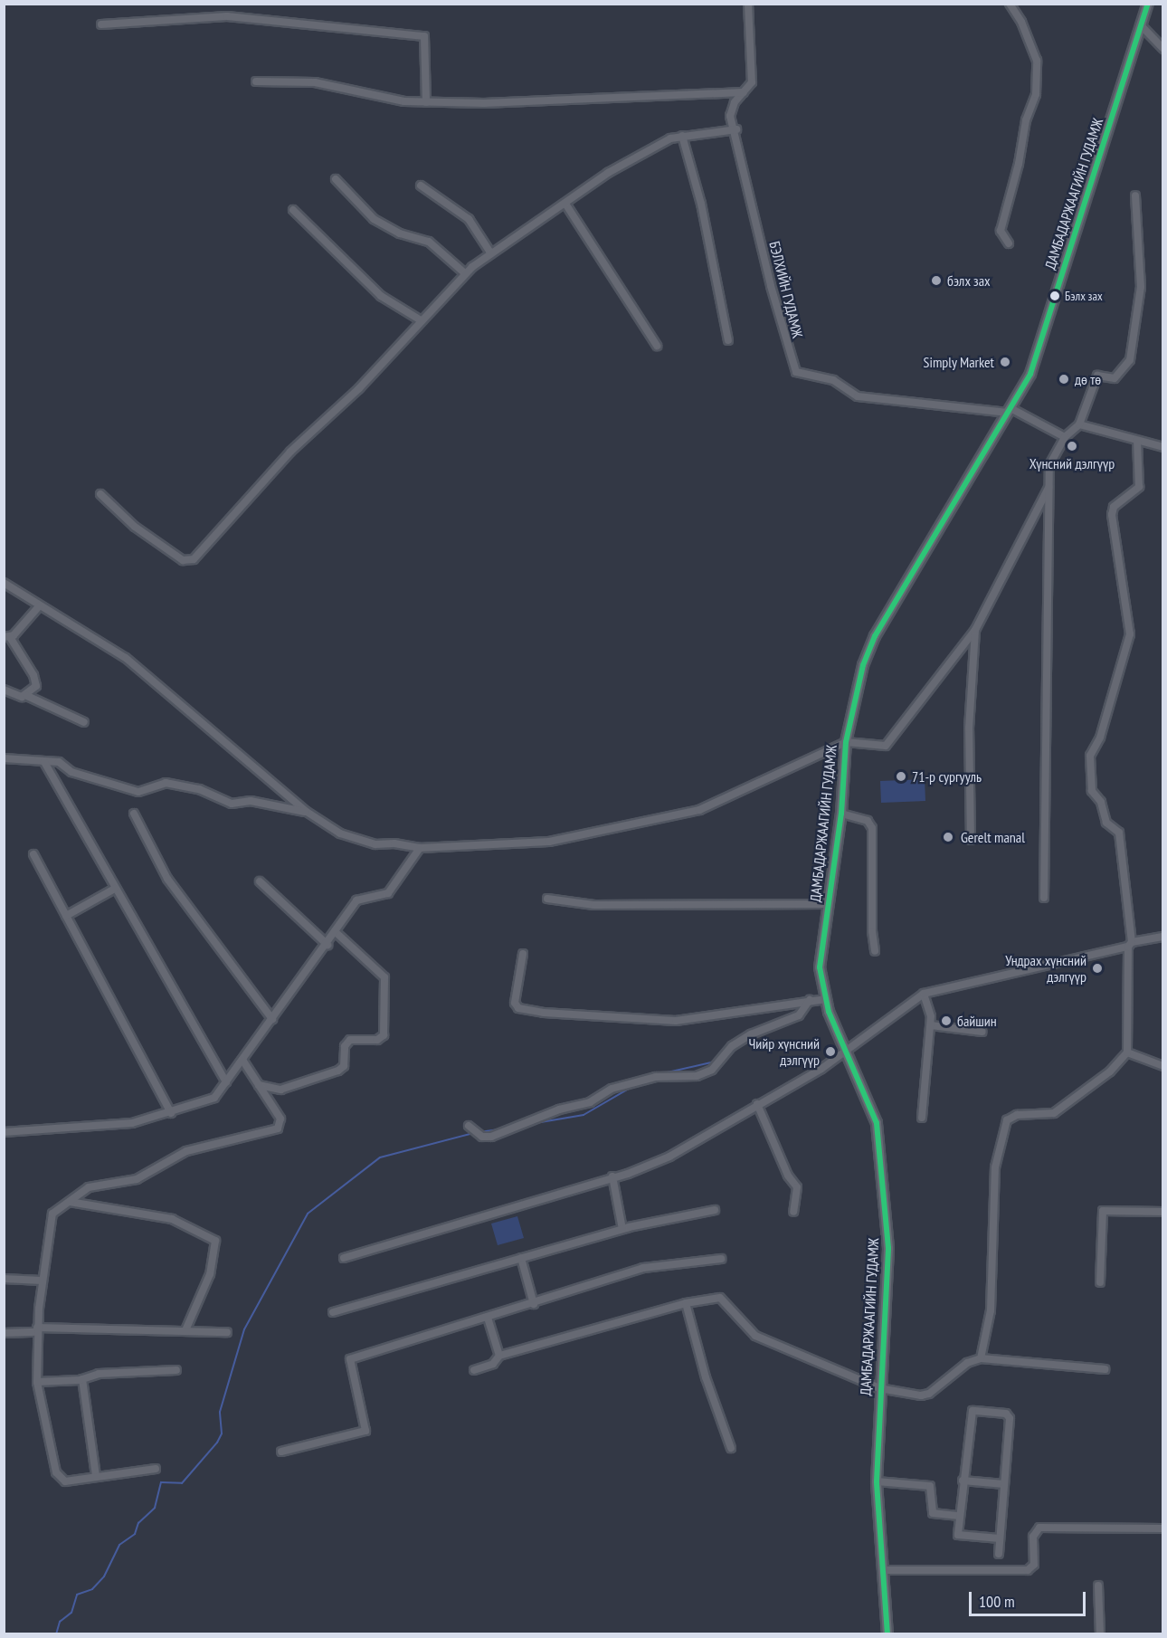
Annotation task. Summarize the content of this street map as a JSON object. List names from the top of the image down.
{
  "streets": {
    "main road": ["ДАМБАДАРЖААГИЙН ГУДАМЖ"],
    "street": ["БЭЛХИЙН ГУДАМЖ"]
  },
  "crossings": [
    ["ДАМБАДАРЖААГИЙН ГУДАМЖ", "БЭЛХИЙН ГУДАМЖ"]
  ],
  "places": [
    "бэлх зах",
    "Бэлх зах",
    "Simply Market",
    "дө тө",
    "Хүнсний дэлгүүр",
    "71-р сургууль",
    "Gerelt manal",
    "Ундрах хүнсний дэлгүүр",
    "байшин",
    "Чийр хүнсний дэлгүүр"
  ],
  "scale_bar": "100 m"
}
